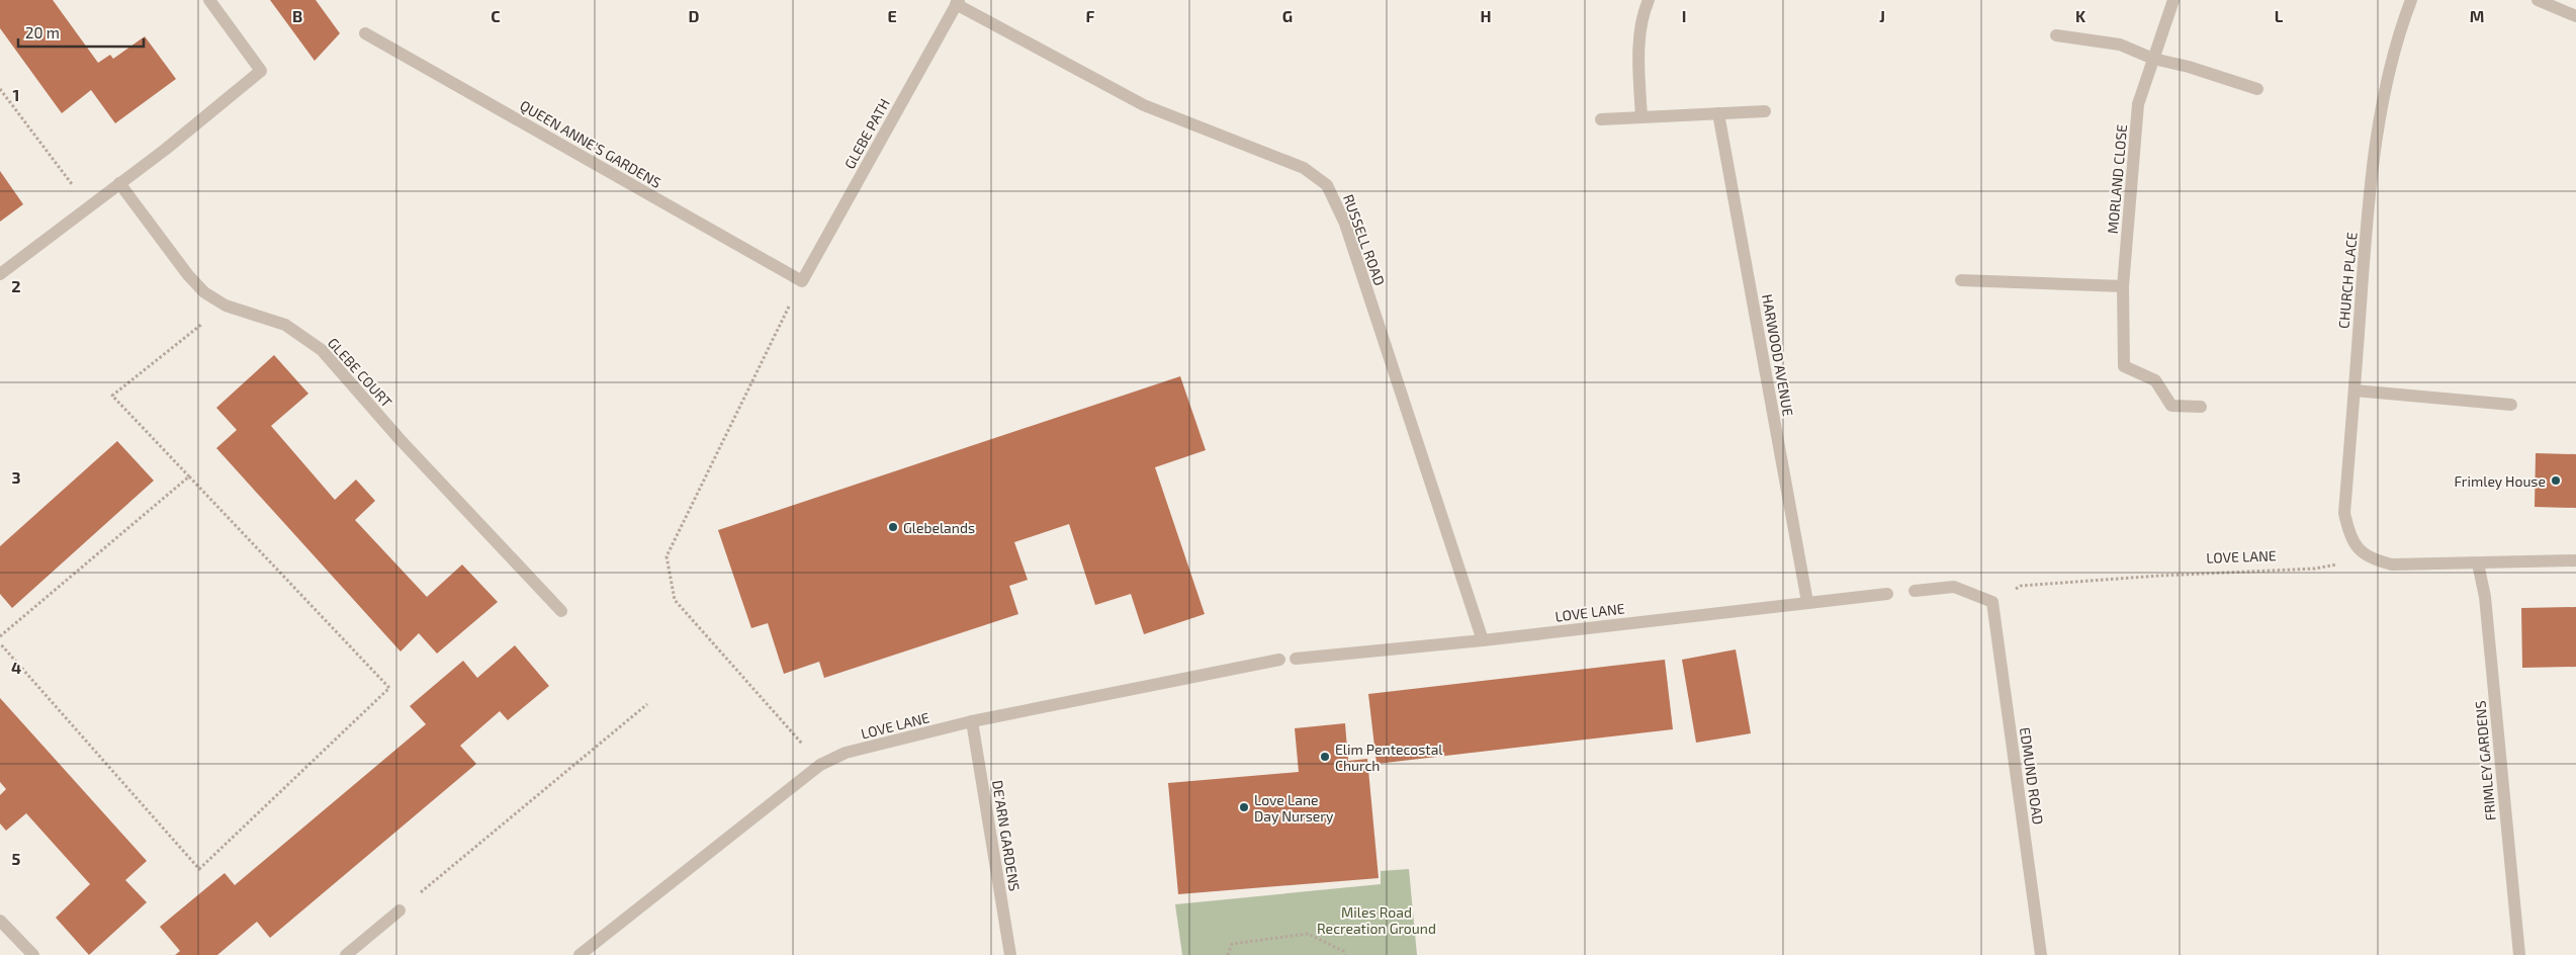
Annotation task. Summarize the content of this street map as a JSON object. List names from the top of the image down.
{
  "streets": {
    "street": [
      "GLEBE PATH",
      "QUEEN ANNE'S GARDENS",
      "MORLAND CLOSE",
      "RUSSELL ROAD",
      "CHURCH PLACE",
      "HARWOOD AVENUE",
      "GLEBE COURT",
      "LOVE LANE",
      "FRIMLEY GARDENS",
      "EDMUND ROAD",
      "DE'ARN GARDENS"
    ]
  },
  "crossings": [
    ["GLEBE PATH", "QUEEN ANNE'S GARDENS"],
    ["GLEBE PATH", "RUSSELL ROAD"],
    ["RUSSELL ROAD", "LOVE LANE"],
    ["CHURCH PLACE", "LOVE LANE"],
    ["HARWOOD AVENUE", "LOVE LANE"],
    ["LOVE LANE", "EDMUND ROAD"],
    ["LOVE LANE", "DE'ARN GARDENS"]
  ],
  "parks": ["Miles Road Recreation Ground"],
  "places": [
    "Frimley House",
    "Glebelands",
    "Elim Pentecostal Church",
    "Love Lane Day Nursery"
  ],
  "scale_bar": "20 m",
  "grid": {
    "columns": [
      "B",
      "C",
      "D",
      "E",
      "F",
      "G",
      "H",
      "I",
      "J",
      "K",
      "L",
      "M"
    ],
    "rows": [
      "1",
      "2",
      "3",
      "4",
      "5"
    ]
  }
}
